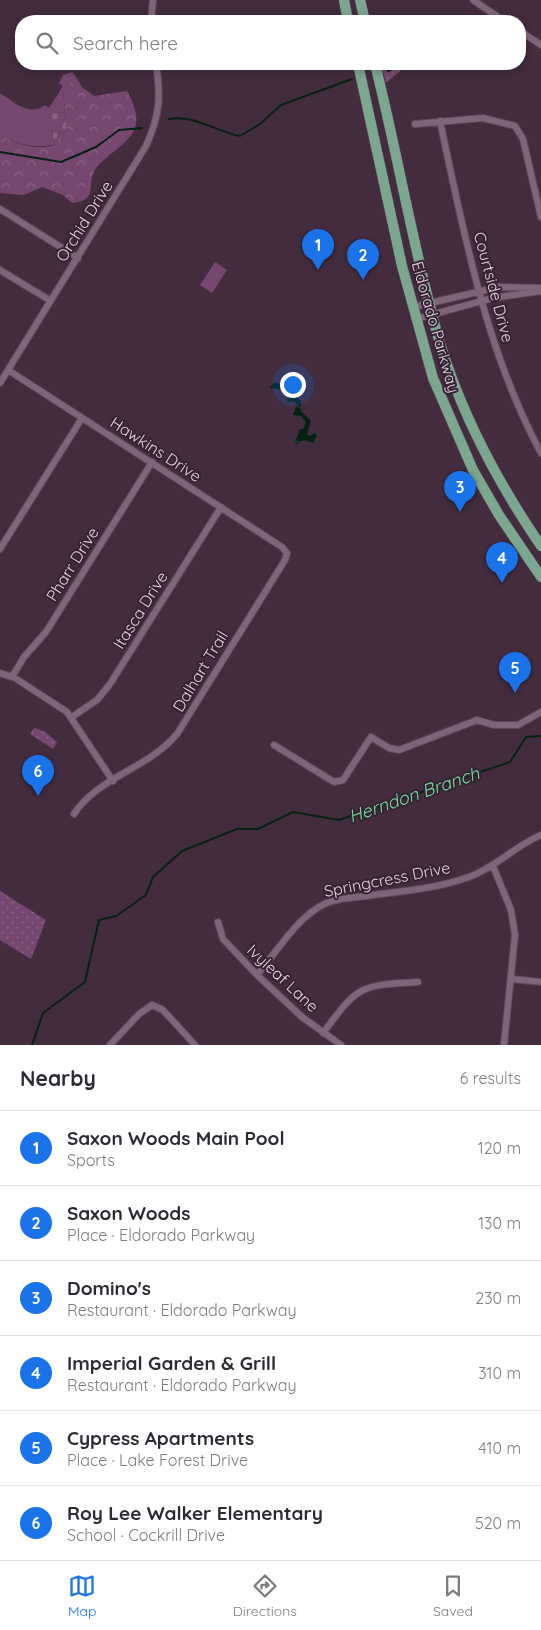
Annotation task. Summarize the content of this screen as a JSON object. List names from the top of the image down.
{
  "streets": {
    "main road": ["Eldorado Parkway"],
    "street": [
      "Orchid Drive",
      "Courtside Drive",
      "Hawkins Drive",
      "Pharr Drive",
      "Itasca Drive",
      "Dalhart Trail",
      "Springcress Drive",
      "Ivyleaf Lane"
    ]
  },
  "crossings": [
    ["Orchid Drive", "Hawkins Drive"],
    ["Hawkins Drive", "Pharr Drive"],
    ["Hawkins Drive", "Itasca Drive"],
    ["Hawkins Drive", "Dalhart Trail"],
    ["Springcress Drive", "Ivyleaf Lane"]
  ],
  "water": ["Herndon Branch"],
  "page": {
    "search": "Search here",
    "pins": [
      "1",
      "2",
      "3",
      "4",
      "5",
      "6"
    ],
    "heading": ["Nearby", "6 results"],
    "list": [
      {
        "mark": "1",
        "name": "Saxon Woods Main Pool",
        "note": "Sports",
        "value": "120 m"
      },
      {
        "mark": "2",
        "name": "Saxon Woods",
        "note": "Place · Eldorado Parkway",
        "value": "130 m"
      },
      {
        "mark": "3",
        "name": "Domino's",
        "note": "Restaurant · Eldorado Parkway",
        "value": "230 m"
      },
      {
        "mark": "4",
        "name": "Imperial Garden & Grill",
        "note": "Restaurant · Eldorado Parkway",
        "value": "310 m"
      },
      {
        "mark": "5",
        "name": "Cypress Apartments",
        "note": "Place · Lake Forest Drive",
        "value": "410 m"
      },
      {
        "mark": "6",
        "name": "Roy Lee Walker Elementary",
        "note": "School · Cockrill Drive",
        "value": "520 m"
      }
    ],
    "nav": ["Map", "Directions", "Saved"]
  }
}
